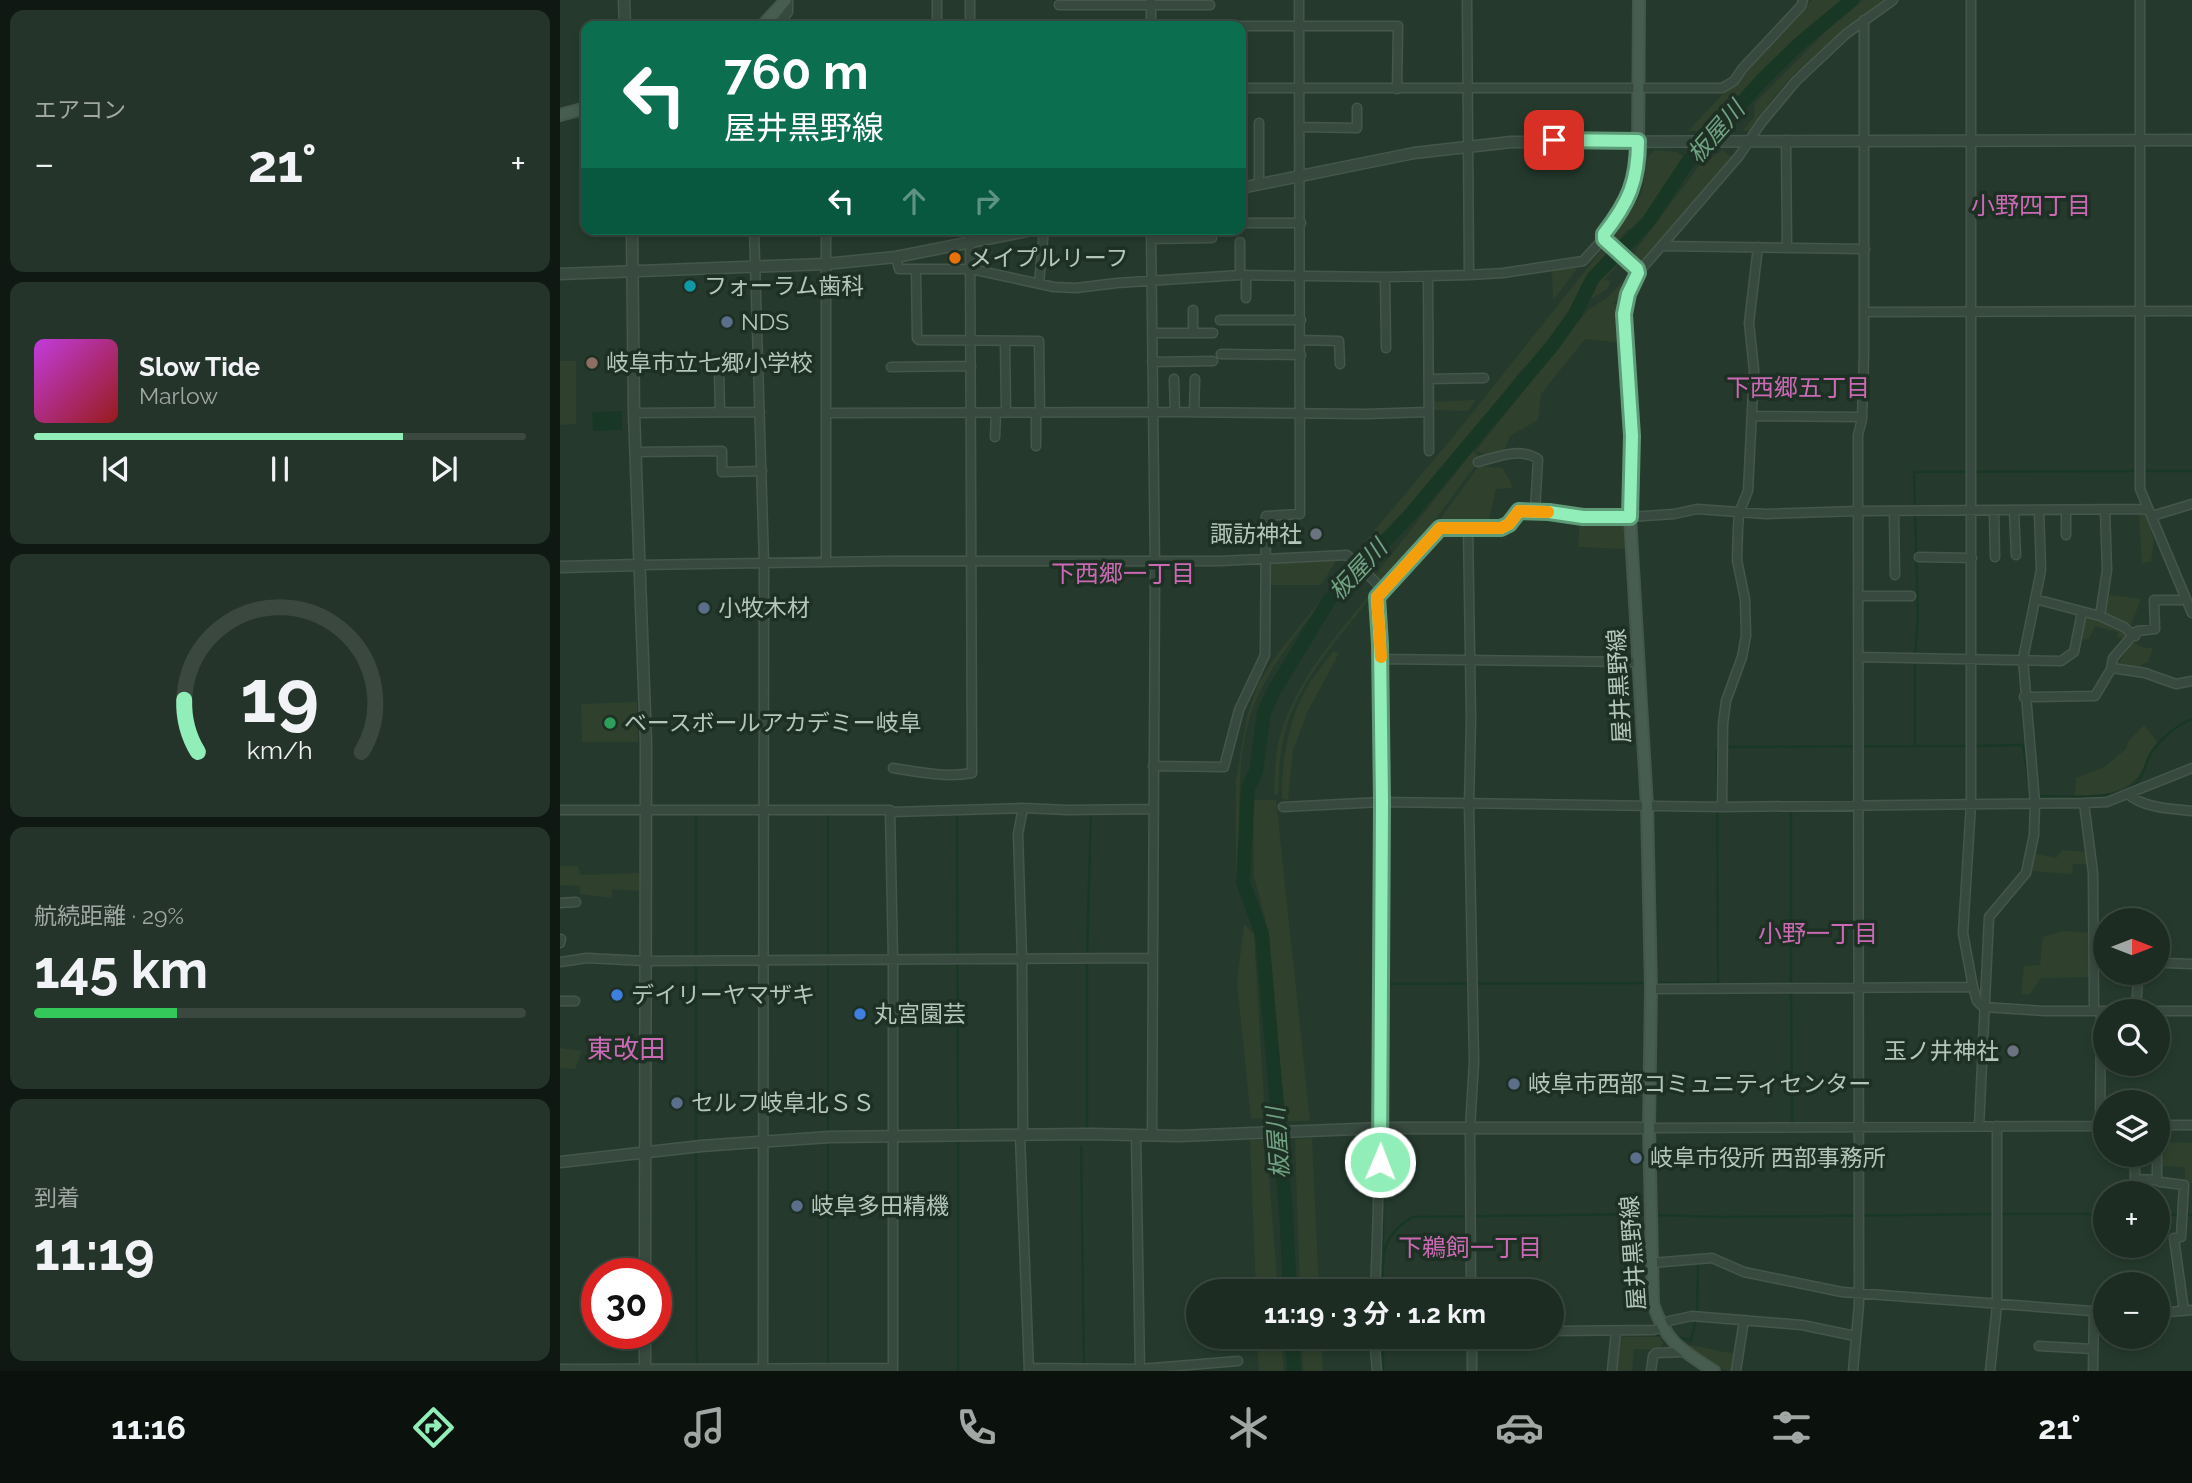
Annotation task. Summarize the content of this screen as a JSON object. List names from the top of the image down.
{
  "streets": {
    "main road": ["屋井黒野線"]
  },
  "districts": [
    "小野四丁目",
    "下西郷五丁目",
    "下西郷一丁目",
    "小野一丁目",
    "東改田",
    "下鵜飼一丁目"
  ],
  "water": ["板屋川"],
  "places": [
    "メイプルリーフ",
    "フォーラム歯科",
    "NDS",
    "岐阜市立七郷小学校",
    "諏訪神社",
    "小牧木材",
    "ベースボールアカデミー岐阜",
    "デイリーヤマザキ",
    "丸宮園芸",
    "玉ノ井神社",
    "岐阜市西部コミュニティセンター",
    "セルフ岐阜北ＳＳ",
    "岐阜市役所 西部事務所",
    "岐阜多田精機"
  ],
  "north": "right",
  "page": {
    "tile": [
      "エアコン",
      ["航続距離 · 29%", "145 km"],
      ["到着", "11:19"]
    ],
    "turn": ["760 m", "屋井黒野線"],
    "heat": ["−", "21°", "+"],
    "song": ["Slow Tide", "Marlow"],
    "map_buttons": ["+", "−"],
    "limit": "30",
    "trip": "11:19 · 3 分 · 1.2 km",
    "tabs": ["11:16", "21°"],
    "gauge": ["19", "km/h"]
  }
}
